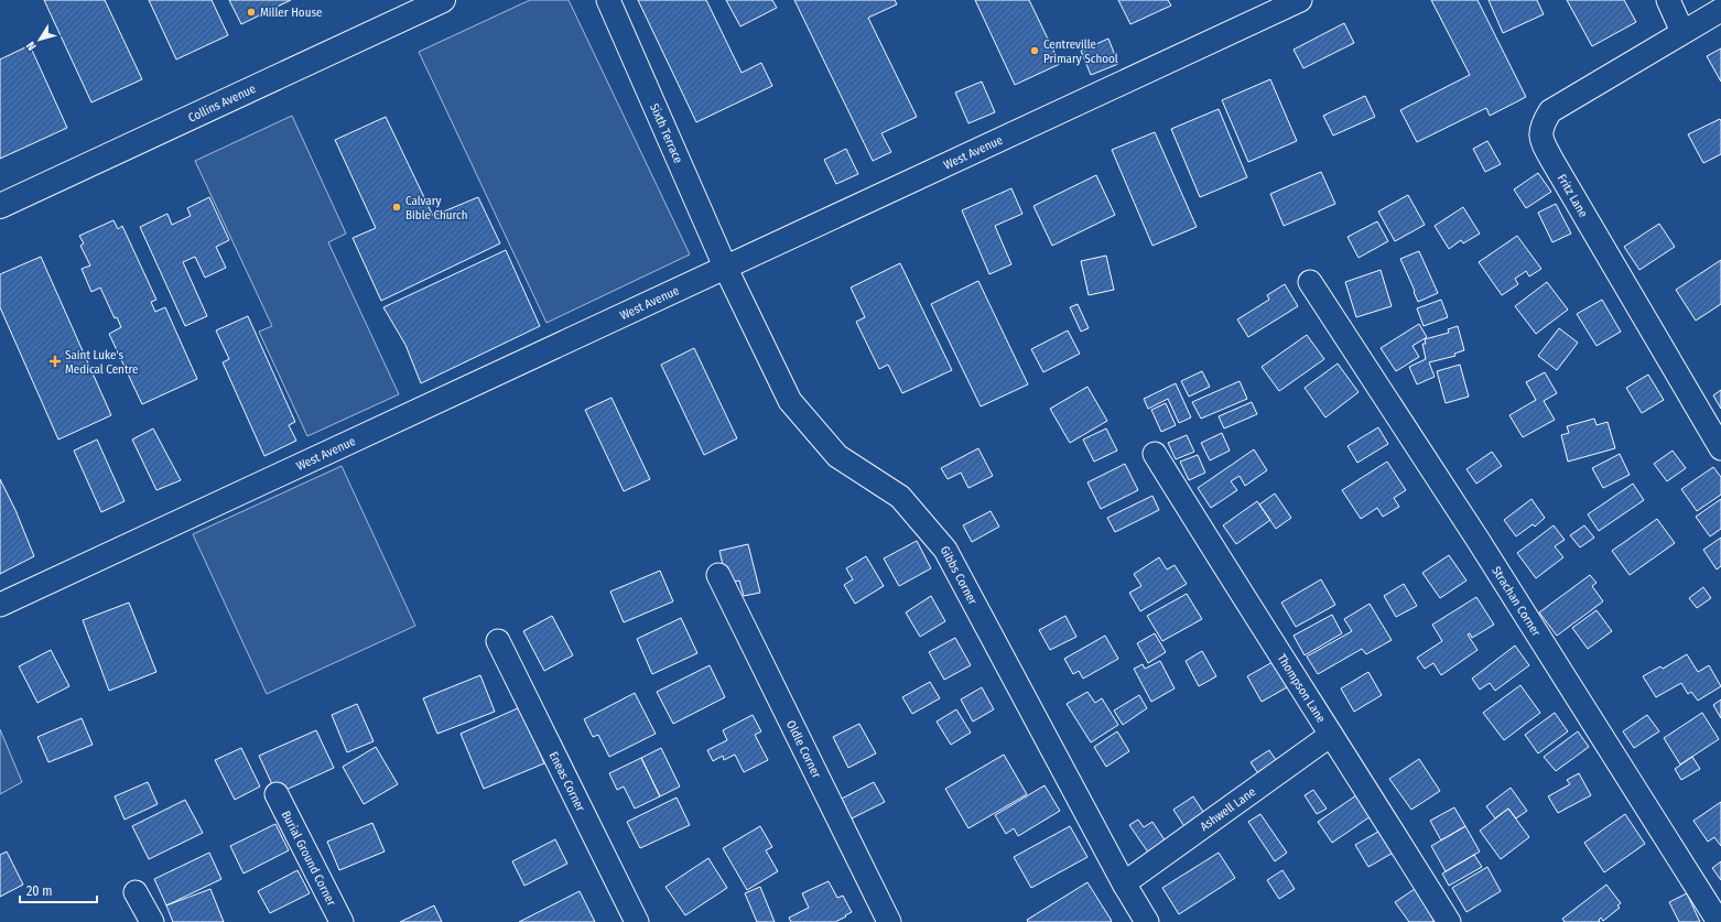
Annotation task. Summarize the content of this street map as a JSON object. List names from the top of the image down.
{
  "streets": {
    "street": [
      "Collins Avenue",
      "Sixth Terrace",
      "West Avenue",
      "Fritz Lane",
      "Gibbs Corner",
      "Strachan Corner",
      "Thompson Lane",
      "Oldle Corner",
      "Eneas Corner",
      "Ashwell Lane",
      "Burial Ground Corner"
    ]
  },
  "crossings": [
    ["Sixth Terrace", "West Avenue"],
    ["Sixth Terrace", "Gibbs Corner"],
    ["West Avenue", "Gibbs Corner"],
    ["Gibbs Corner", "Ashwell Lane"],
    ["Thompson Lane", "Ashwell Lane"]
  ],
  "places": {
    "other": ["Miller House", "Centreville Primary School", "Calvary Bible Church"],
    "health": ["Saint Luke's Medical Centre"]
  },
  "scale_bar": "20 m",
  "north": "bottom left"
}
